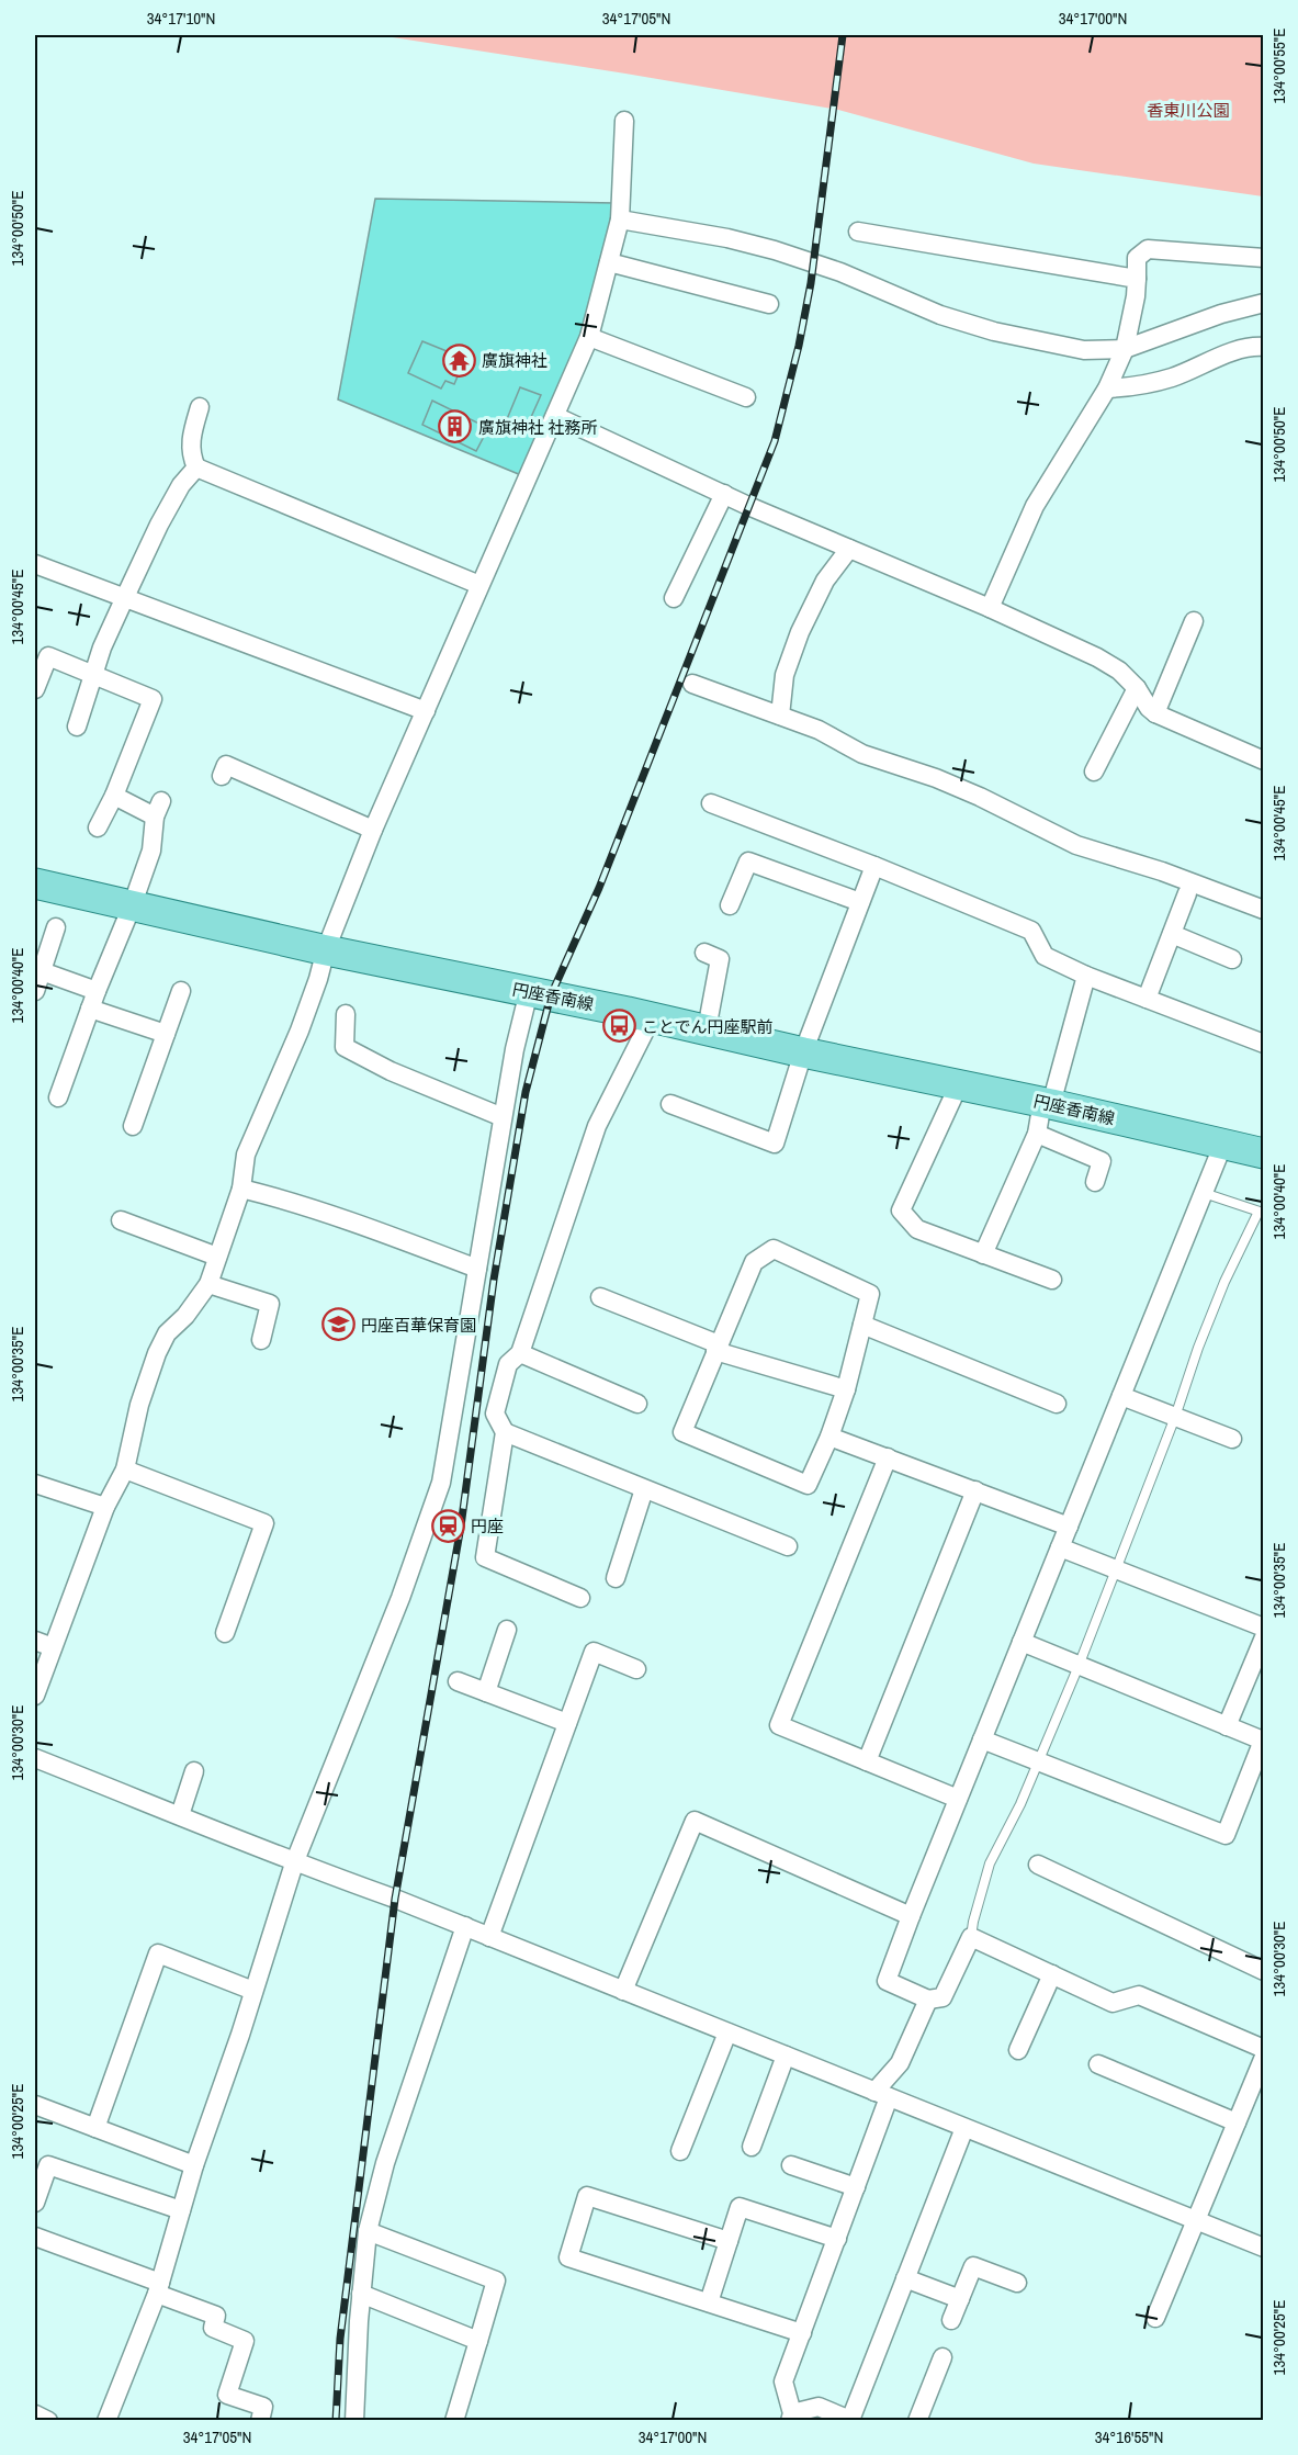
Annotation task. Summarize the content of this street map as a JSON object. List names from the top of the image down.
{
  "streets": {
    "main road": ["円座香南線"]
  },
  "parks": ["香東川公園"],
  "places": {
    "temple": ["廣旗神社"],
    "building": ["廣旗神社 社務所"],
    "bus stop": ["ことでん円座駅前"],
    "school or university": ["円座百華保育園"],
    "station": ["円座"]
  },
  "coordinates": [
    "34°17'10\"N",
    "34°17'05\"N",
    "34°17'00\"N",
    "134°00'55\"E",
    "134°00'50\"E",
    "134°00'45\"E",
    "134°00'40\"E",
    "134°00'35\"E",
    "134°00'30\"E",
    "134°00'25\"E",
    "34°16'55\"N"
  ]
}
